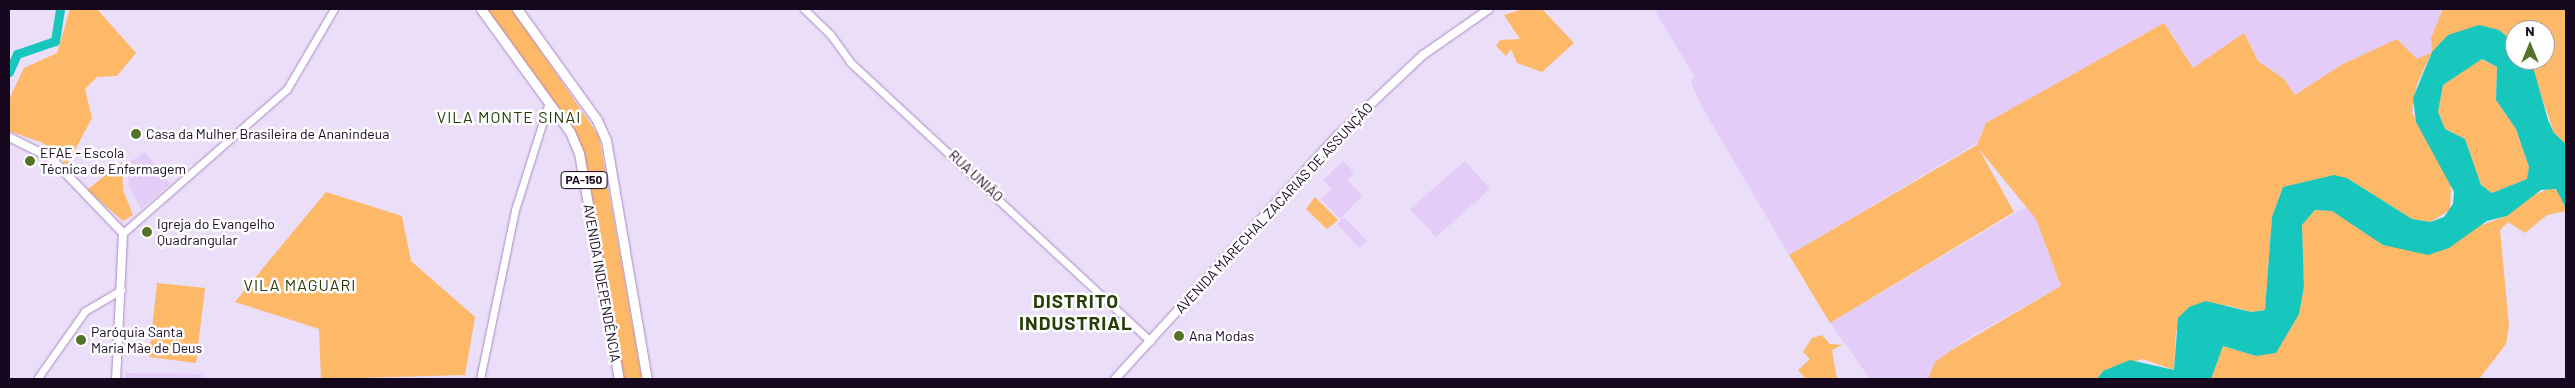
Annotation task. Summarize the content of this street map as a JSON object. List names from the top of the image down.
{
  "streets": {
    "main road": ["PA-150", "AVENIDA MARECHAL ZACARIAS DE ASSUNÇÃO", "AVENIDA INDEPENDÊNCIA"],
    "street": ["RUA UNIÃO"]
  },
  "crossings": [
    ["RUA UNIÃO", "AVENIDA MARECHAL ZACARIAS DE ASSUNÇÃO"]
  ],
  "districts": ["VILA MONTE SINAI", "VILA MAGUARI", "DISTRITO INDUSTRIAL"],
  "places": [
    "Casa da Mulher Brasileira de Ananindeua",
    "EFAE - Escola Técnica de Enfermagem",
    "Igreja do Evangelho Quadrangular",
    "Ana Modas",
    "Paróquia Santa Maria Mãe de Deus"
  ],
  "north": "top"
}
